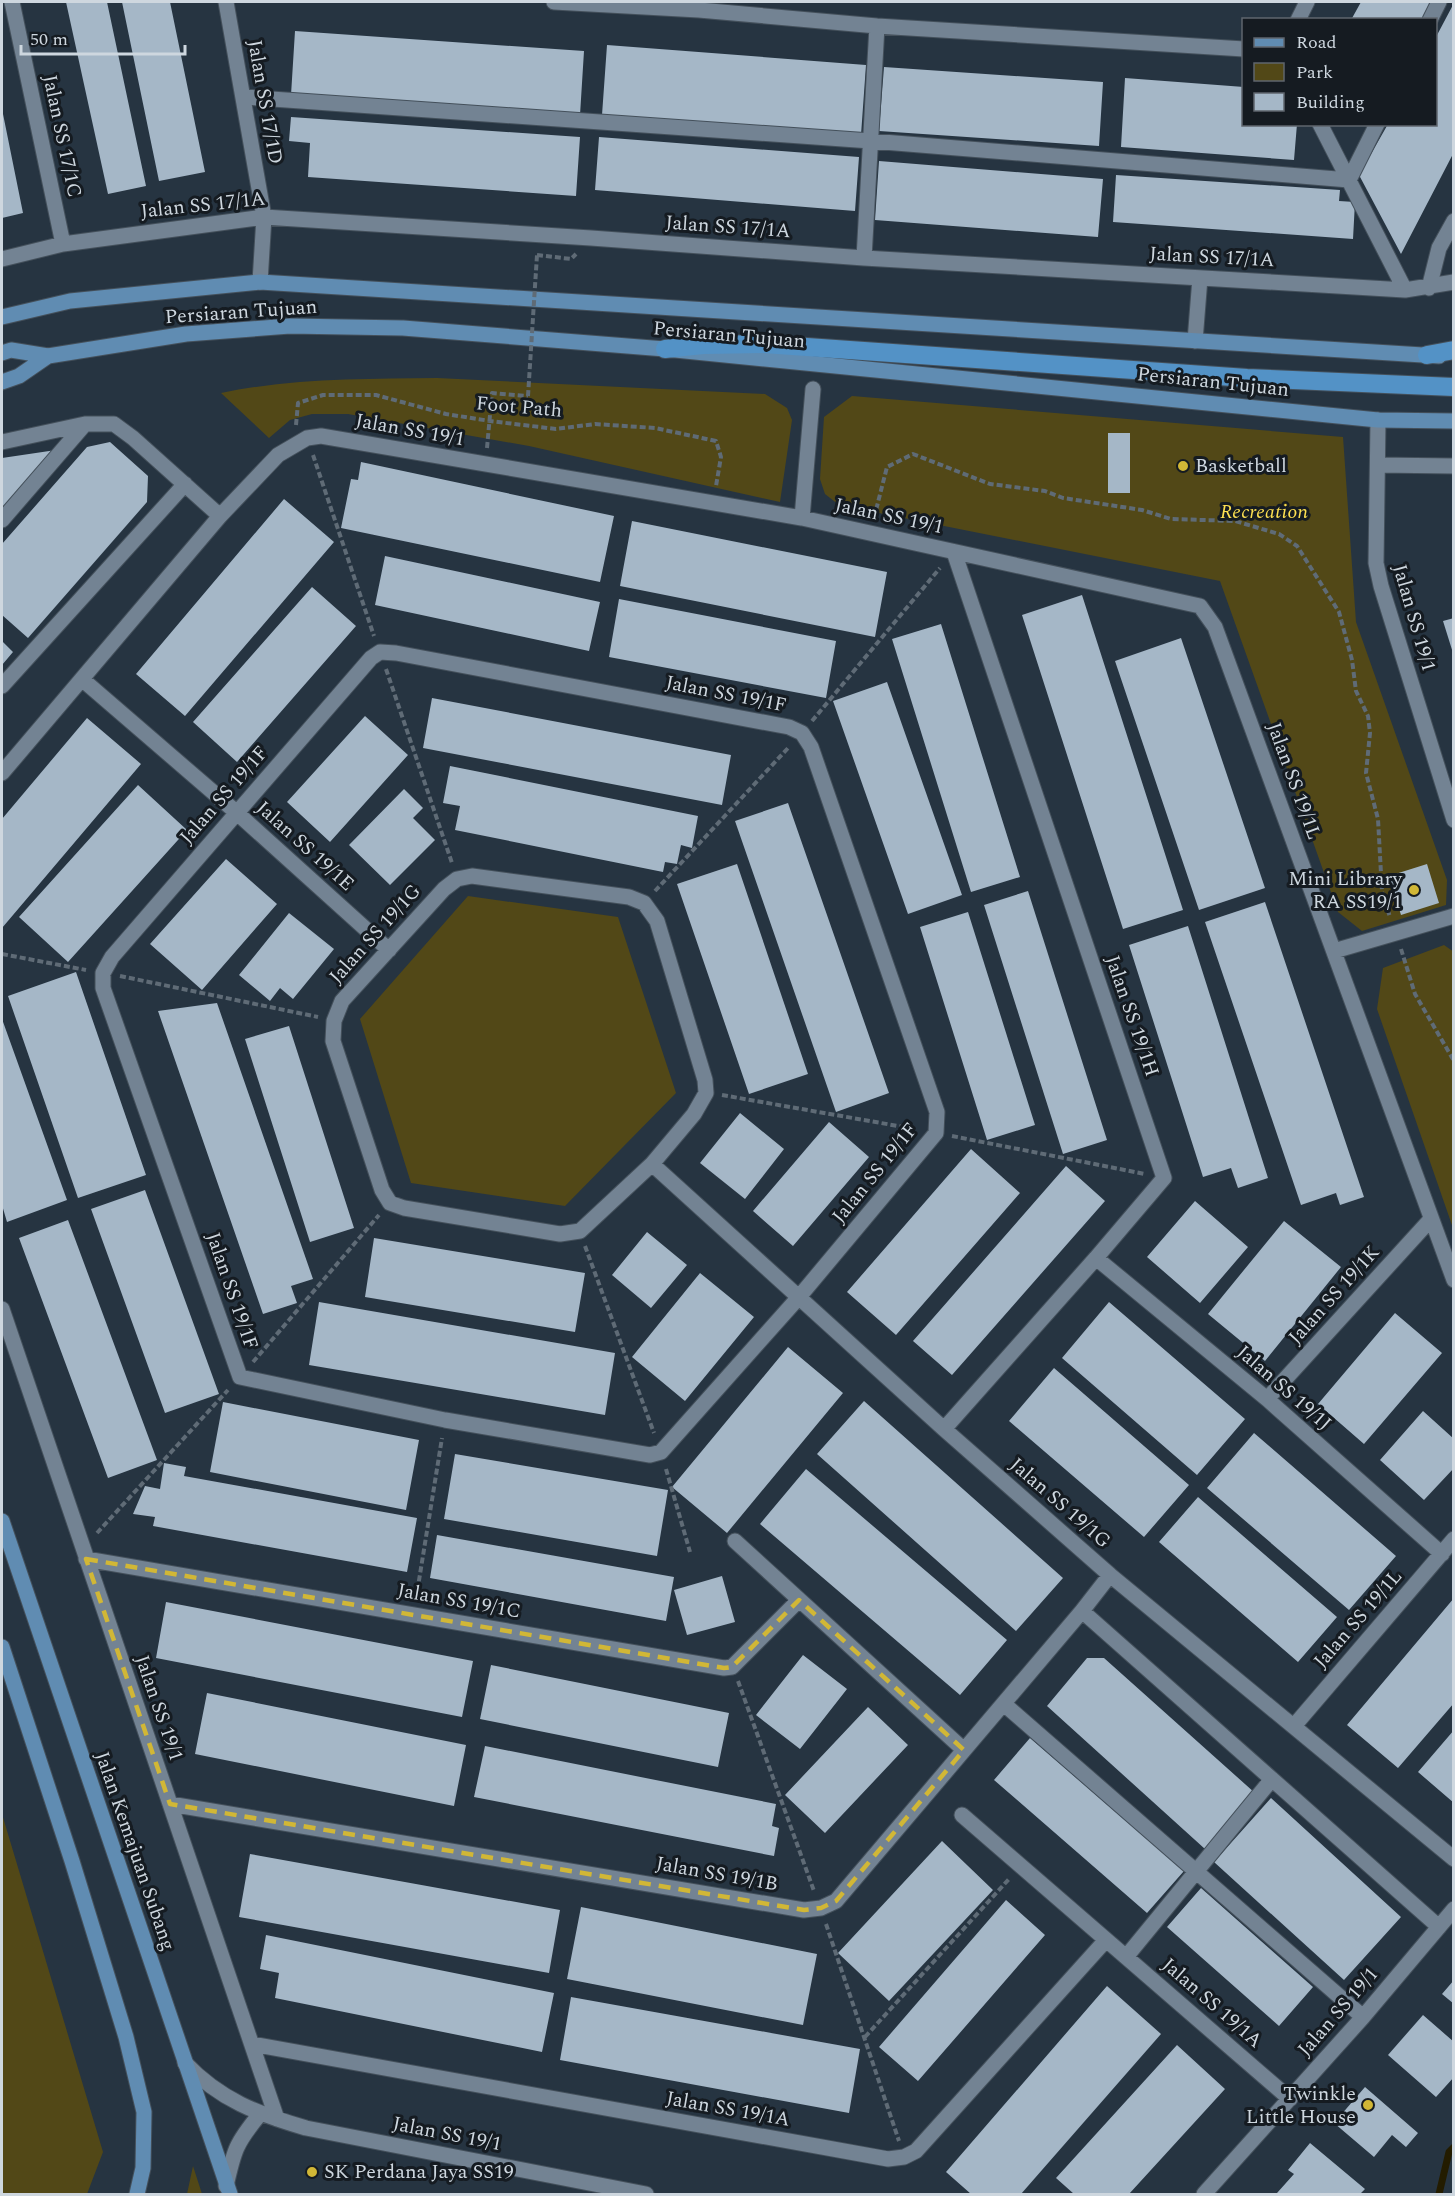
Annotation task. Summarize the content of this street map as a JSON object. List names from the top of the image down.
{
  "streets": {
    "main road": ["Persiaran Tujuan", "Jalan Kemajuan Subang"],
    "street": [
      "Jalan SS 17/1D",
      "Jalan SS 17/1C",
      "Jalan SS 17/1A",
      "Jalan SS 19/1",
      "Jalan SS 19/1F",
      "Jalan SS 19/1L",
      "Jalan SS 19/1E",
      "Jalan SS 19/1G",
      "Jalan SS 19/1H",
      "Jalan SS 19/1K",
      "Jalan SS 19/1J",
      "Jalan SS 19/1C",
      "Jalan SS 19/1B",
      "Jalan SS 19/1A"
    ],
    "path": ["Foot Path"]
  },
  "crossings": [
    ["Jalan SS 17/1D", "Jalan SS 17/1A"],
    ["Jalan SS 17/1D", "Persiaran Tujuan"],
    ["Jalan SS 17/1C", "Jalan SS 17/1A"],
    ["Persiaran Tujuan", "Jalan SS 19/1"],
    ["Foot Path", "Jalan SS 19/1"],
    ["Jalan SS 19/1", "Jalan SS 19/1L"],
    ["Jalan SS 19/1", "Jalan SS 19/1E"],
    ["Jalan SS 19/1", "Jalan SS 19/1H"],
    ["Jalan SS 19/1", "Jalan SS 19/1C"],
    ["Jalan SS 19/1", "Jalan Kemajuan Subang"],
    ["Jalan SS 19/1", "Jalan SS 19/1B"],
    ["Jalan SS 19/1", "Jalan SS 19/1A"],
    ["Jalan SS 19/1F", "Jalan SS 19/1E"],
    ["Jalan SS 19/1F", "Jalan SS 19/1G"],
    ["Jalan SS 19/1L", "Jalan SS 19/1G"],
    ["Jalan SS 19/1L", "Jalan SS 19/1H"],
    ["Jalan SS 19/1L", "Jalan SS 19/1K"],
    ["Jalan SS 19/1L", "Jalan SS 19/1J"],
    ["Jalan SS 19/1E", "Jalan SS 19/1G"],
    ["Jalan SS 19/1G", "Jalan SS 19/1H"],
    ["Jalan SS 19/1G", "Jalan SS 19/1B"],
    ["Jalan SS 19/1H", "Jalan SS 19/1J"],
    ["Jalan SS 19/1K", "Jalan SS 19/1J"]
  ],
  "parks": ["Recreation"],
  "places": [
    "Basketball",
    "Mini Library RA SS19/1",
    "Twinkle Little House",
    "SK Perdana Jaya SS19"
  ],
  "legend": ["Road", "Park", "Building"],
  "scale_bar": "50 m"
}
